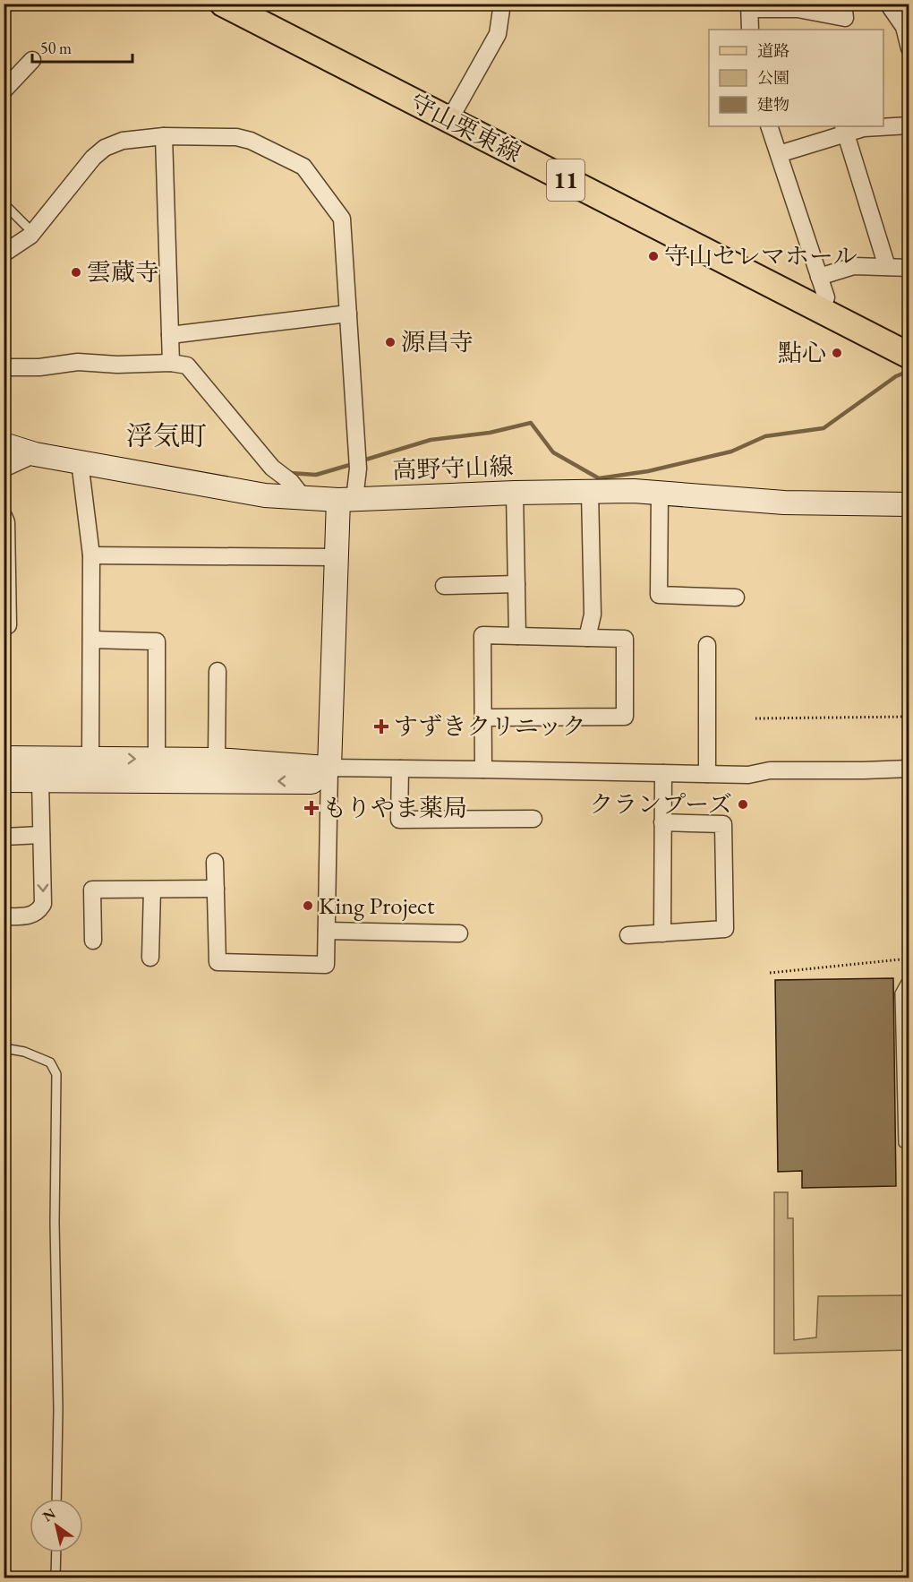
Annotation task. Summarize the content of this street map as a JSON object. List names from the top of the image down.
{
  "streets": {
    "main road": ["守山栗東線", "11"],
    "street": ["高野守山線"]
  },
  "districts": ["浮気町"],
  "places": {
    "other": [
      "守山セレマホール",
      "雲蔵寺",
      "源昌寺",
      "點心",
      "クランプーズ",
      "King Project"
    ],
    "health": ["すずきクリニック", "もりやま薬局"]
  },
  "legend": ["道路", "公園", "建物"],
  "scale_bar": "50 m",
  "north": "top left"
}
